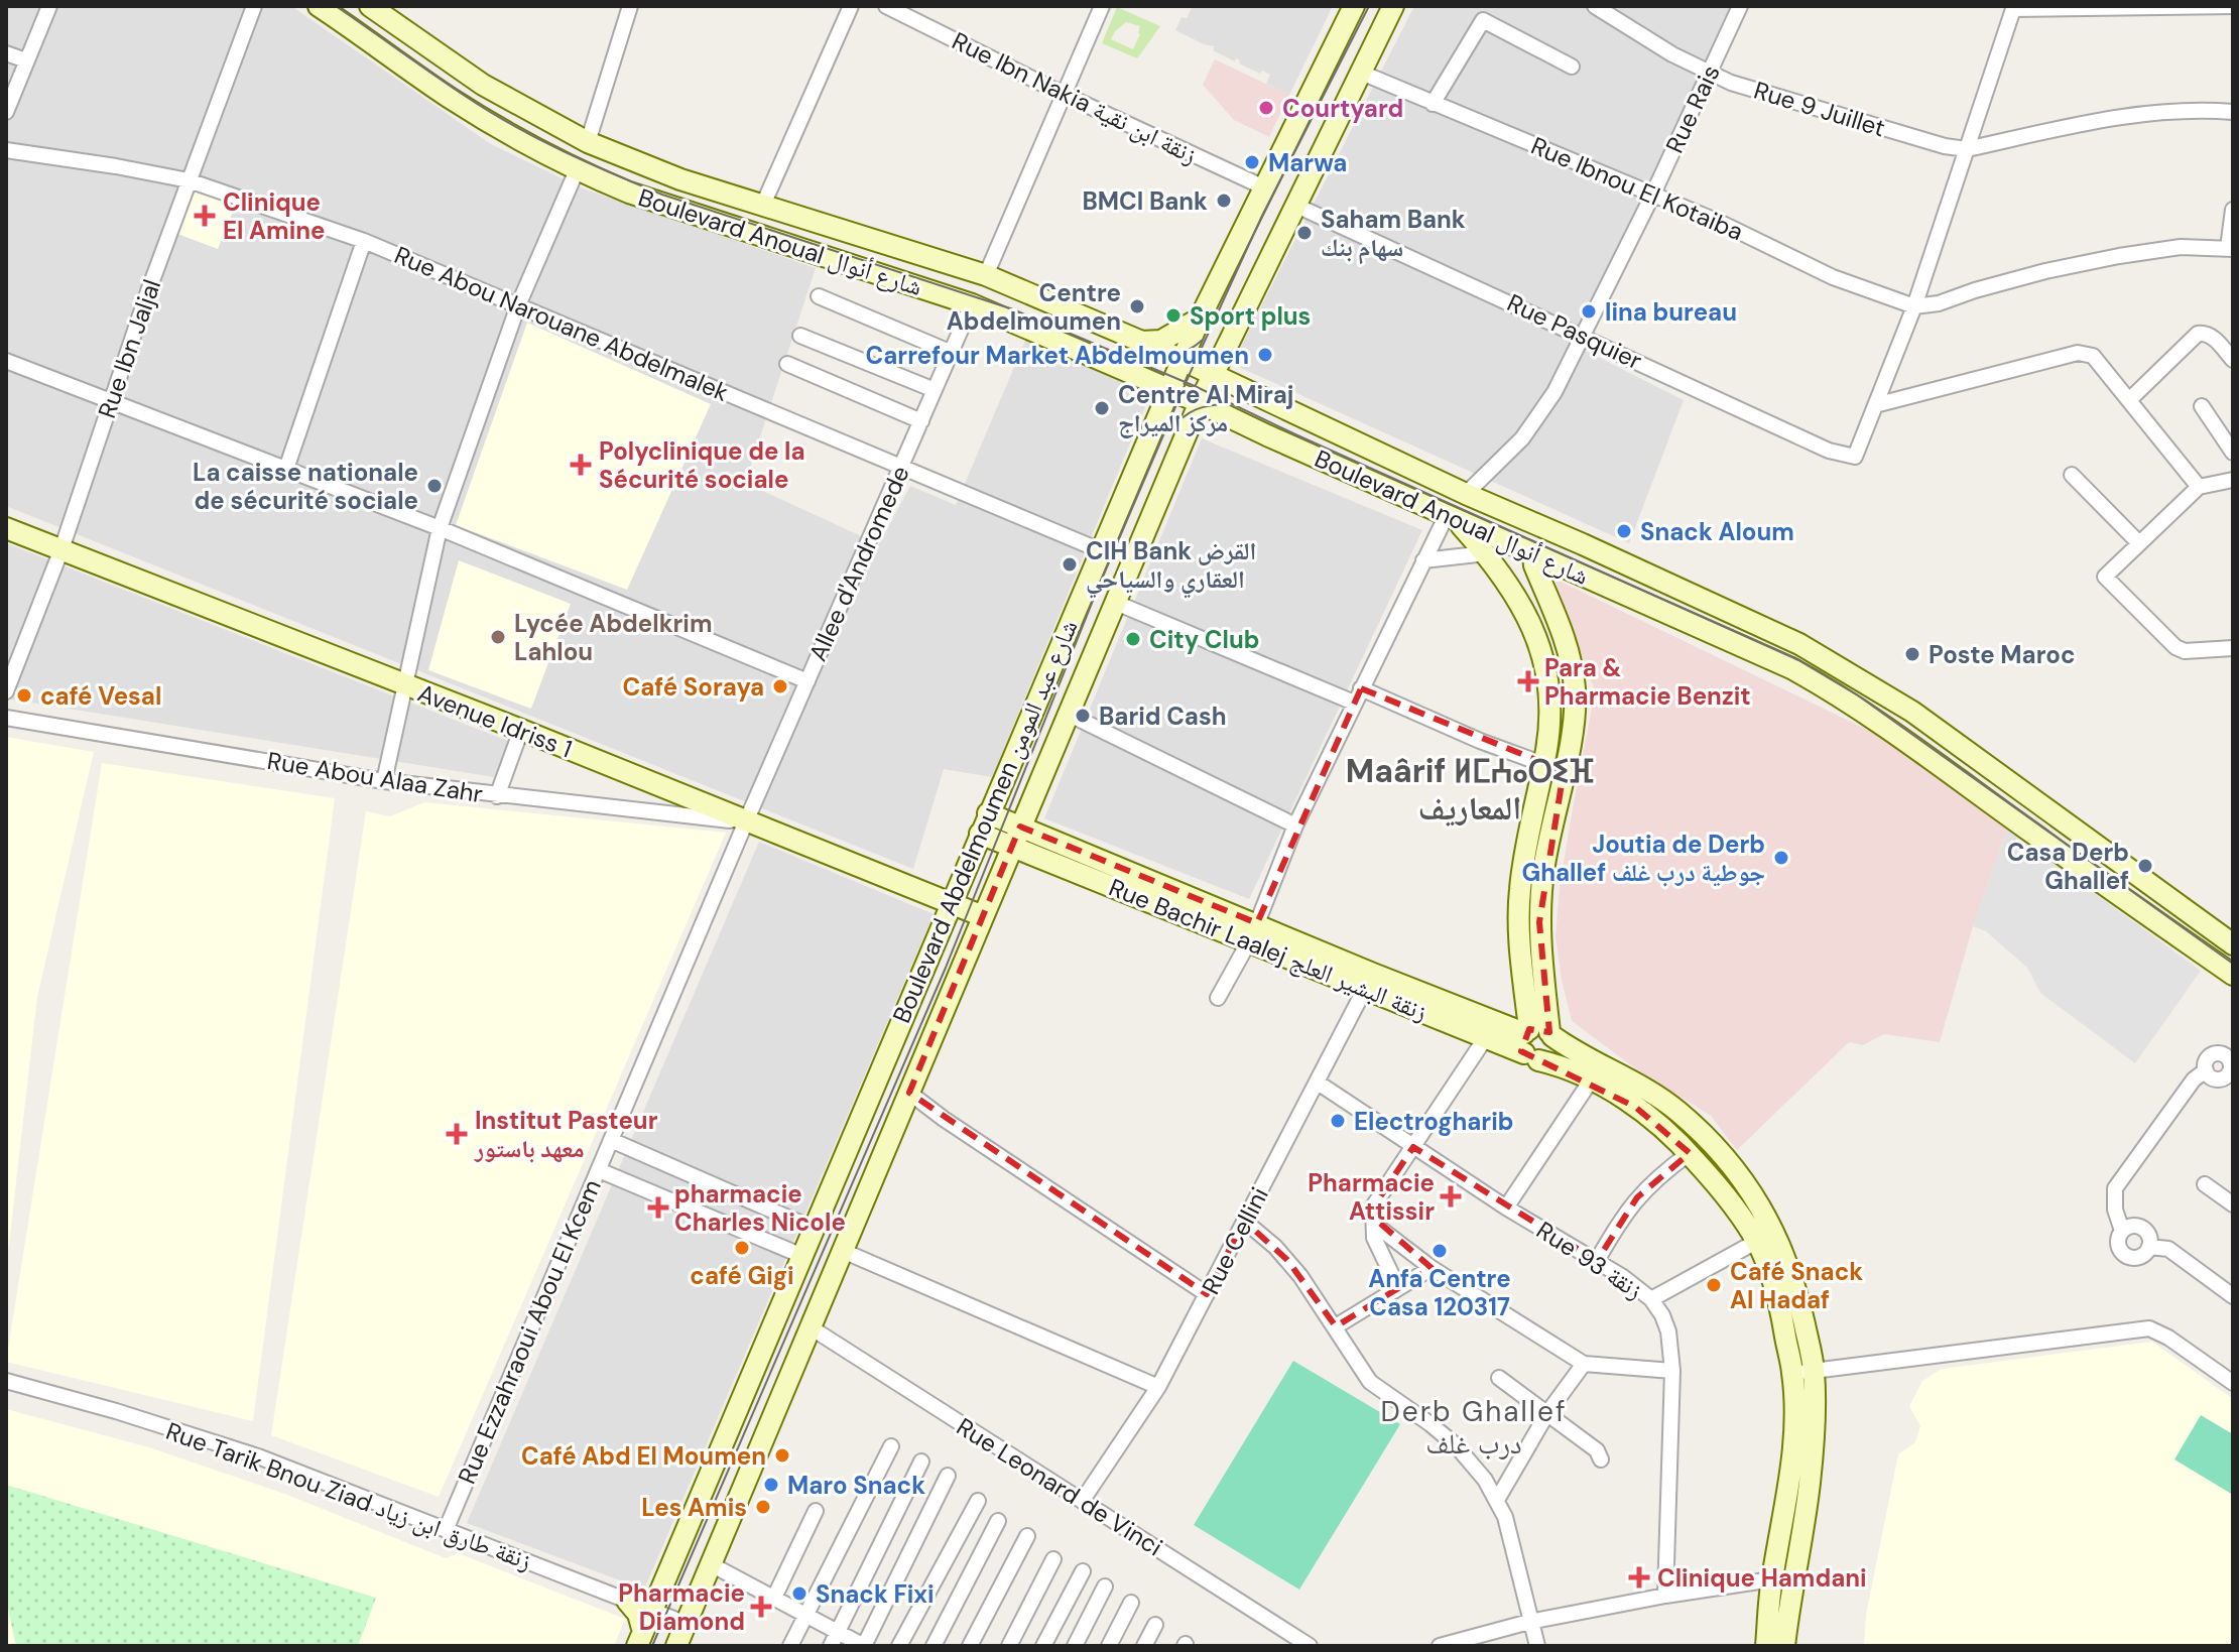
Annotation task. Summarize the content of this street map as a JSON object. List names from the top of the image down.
{
  "streets": {
    "main road": [
      "Boulevard Anoual شارع أنوال",
      "Avenue Idriss 1",
      "Boulevard Abdelmoumen شارع عبد المومن",
      "Rue Bachir Laalej زنقة البشير العلج"
    ],
    "street": [
      "Rue Ibn Nakia زنقة ابن نقية",
      "Rue Rais",
      "Rue 9 Juillet",
      "Rue Ibnou El Kotaiba",
      "Rue Abou Narouane Abdelmalek",
      "Rue Pasquier",
      "Rue Ibn Jaljal",
      "Allee d'Andromede",
      "Rue Abou Alaa Zahr",
      "Rue Cellini",
      "Rue 93 زنقة",
      "Rue Ezzahraoui Abou El Kcem",
      "Rue Leonard de Vinci",
      "Rue Tarik Bnou Ziad زنقة طارق ابن زياد"
    ]
  },
  "crossings": [
    ["Rue Ibn Nakia زنقة ابن نقية", "Boulevard Abdelmoumen شارع عبد المومن"],
    ["Rue Rais", "Rue 9 Juillet"],
    ["Rue Rais", "Rue Ibnou El Kotaiba"],
    ["Rue Rais", "Boulevard Anoual شارع أنوال"],
    ["Rue Rais", "Rue Pasquier"],
    ["Rue Ibnou El Kotaiba", "Boulevard Abdelmoumen شارع عبد المومن"],
    ["Boulevard Anoual شارع أنوال", "Allee d'Andromede"],
    ["Boulevard Anoual شارع أنوال", "Boulevard Abdelmoumen شارع عبد المومن"],
    ["Rue Abou Narouane Abdelmalek", "Rue Ibn Jaljal"],
    ["Rue Abou Narouane Abdelmalek", "Allee d'Andromede"],
    ["Rue Abou Narouane Abdelmalek", "Boulevard Abdelmoumen شارع عبد المومن"],
    ["Rue Pasquier", "Boulevard Abdelmoumen شارع عبد المومن"],
    ["Rue Ibn Jaljal", "Avenue Idriss 1"],
    ["Allee d'Andromede", "Avenue Idriss 1"],
    ["Allee d'Andromede", "Rue Abou Alaa Zahr"],
    ["Allee d'Andromede", "Rue Ezzahraoui Abou El Kcem"],
    ["Avenue Idriss 1", "Rue Abou Alaa Zahr"],
    ["Avenue Idriss 1", "Boulevard Abdelmoumen شارع عبد المومن"],
    ["Avenue Idriss 1", "Rue Ezzahraoui Abou El Kcem"],
    ["Rue Abou Alaa Zahr", "Rue Ezzahraoui Abou El Kcem"],
    ["Boulevard Abdelmoumen شارع عبد المومن", "Rue Bachir Laalej زنقة البشير العلج"],
    ["Boulevard Abdelmoumen شارع عبد المومن", "Rue Leonard de Vinci"],
    ["Boulevard Abdelmoumen شارع عبد المومن", "Rue Tarik Bnou Ziad زنقة طارق ابن زياد"],
    ["Rue Bachir Laalej زنقة البشير العلج", "Rue Cellini"],
    ["Rue Cellini", "Rue 93 زنقة"],
    ["Rue Cellini", "Rue Leonard de Vinci"],
    ["Rue Ezzahraoui Abou El Kcem", "Rue Tarik Bnou Ziad زنقة طارق ابن زياد"]
  ],
  "districts": ["Maârif ⵍⵎⵄⴰⵔⵉⴼ المعاريف", "Derb Ghallef درب غلف"],
  "places": {
    "other": [
      "Courtyard",
      "Marwa",
      "BMCI Bank",
      "Saham Bank سهام بنك",
      "Centre Abdelmoumen",
      "lina bureau",
      "Sport plus",
      "Carrefour Market Abdelmoumen",
      "Centre Al Miraj مركز الميراج",
      "La caisse nationale de sécurité sociale",
      "Snack Aloum",
      "CIH Bank القرض العقاري والسياحي",
      "Lycée Abdelkrim Lahlou",
      "City Club",
      "Poste Maroc",
      "Café Soraya",
      "café Vesal",
      "Barid Cash",
      "Joutia de Derb Ghallef جوطية درب غلف",
      "Casa Derb Ghallef",
      "Electrogharib",
      "café Gigi",
      "Anfa Centre Casa 120317",
      "Café Snack Al Hadaf",
      "Café Abd El Moumen",
      "Maro Snack",
      "Les Amis",
      "Snack Fixi"
    ],
    "health": [
      "Clinique El Amine",
      "Polyclinique de la Sécurité sociale",
      "Para & Pharmacie Benzit",
      "Institut Pasteur معهد باستور",
      "Pharmacie Attissir",
      "pharmacie Charles Nicole",
      "Clinique Hamdani",
      "Pharmacie Diamond"
    ]
  }
}
